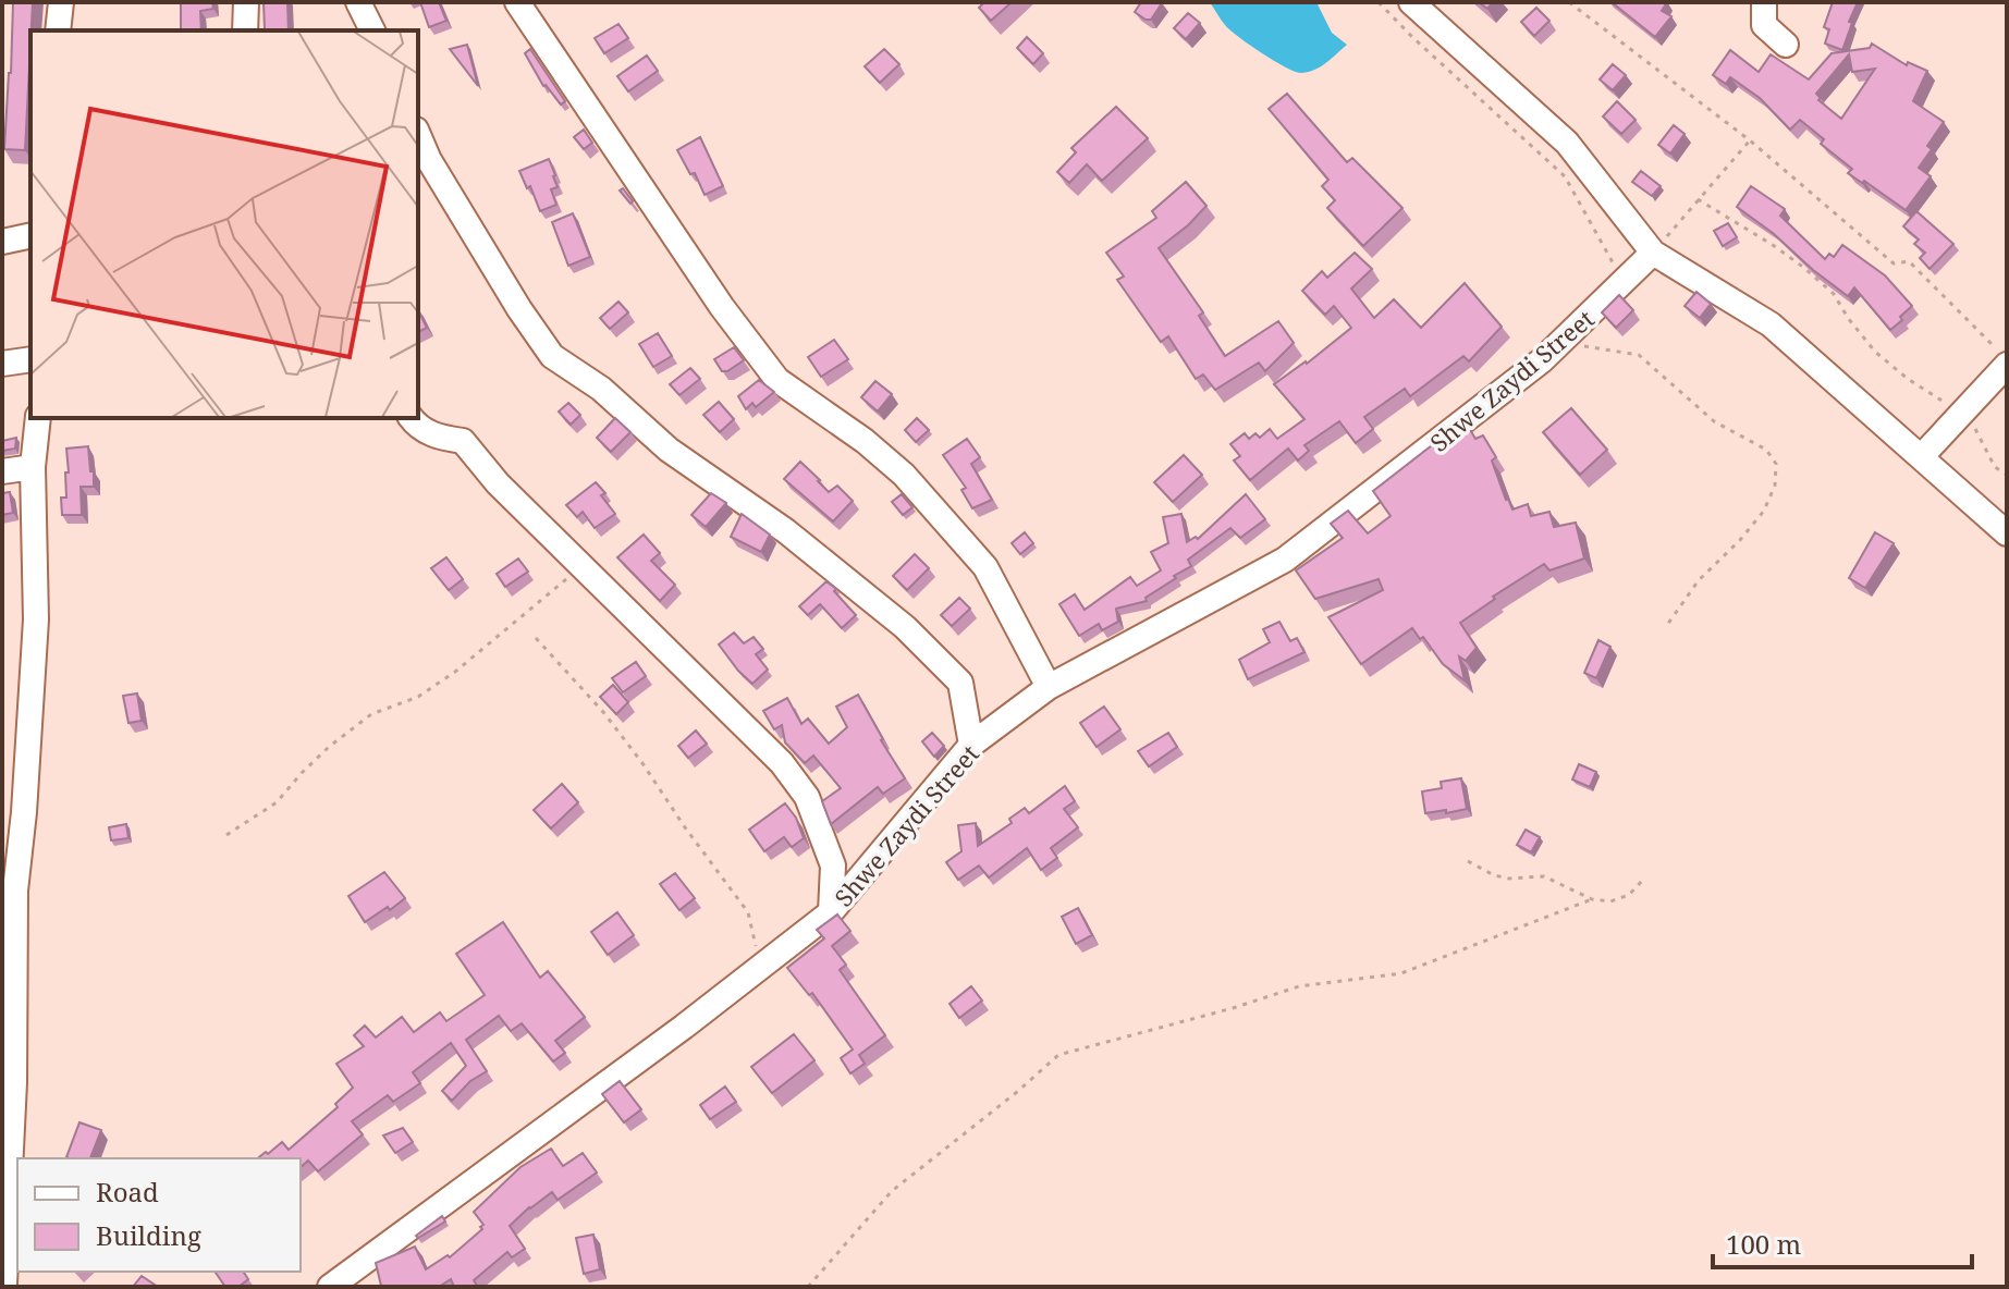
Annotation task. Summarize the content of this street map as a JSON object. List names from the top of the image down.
{
  "streets": {
    "street": ["Shwe Zaydi Street"]
  },
  "legend": ["Road", "Building"],
  "scale_bar": "100 m"
}
